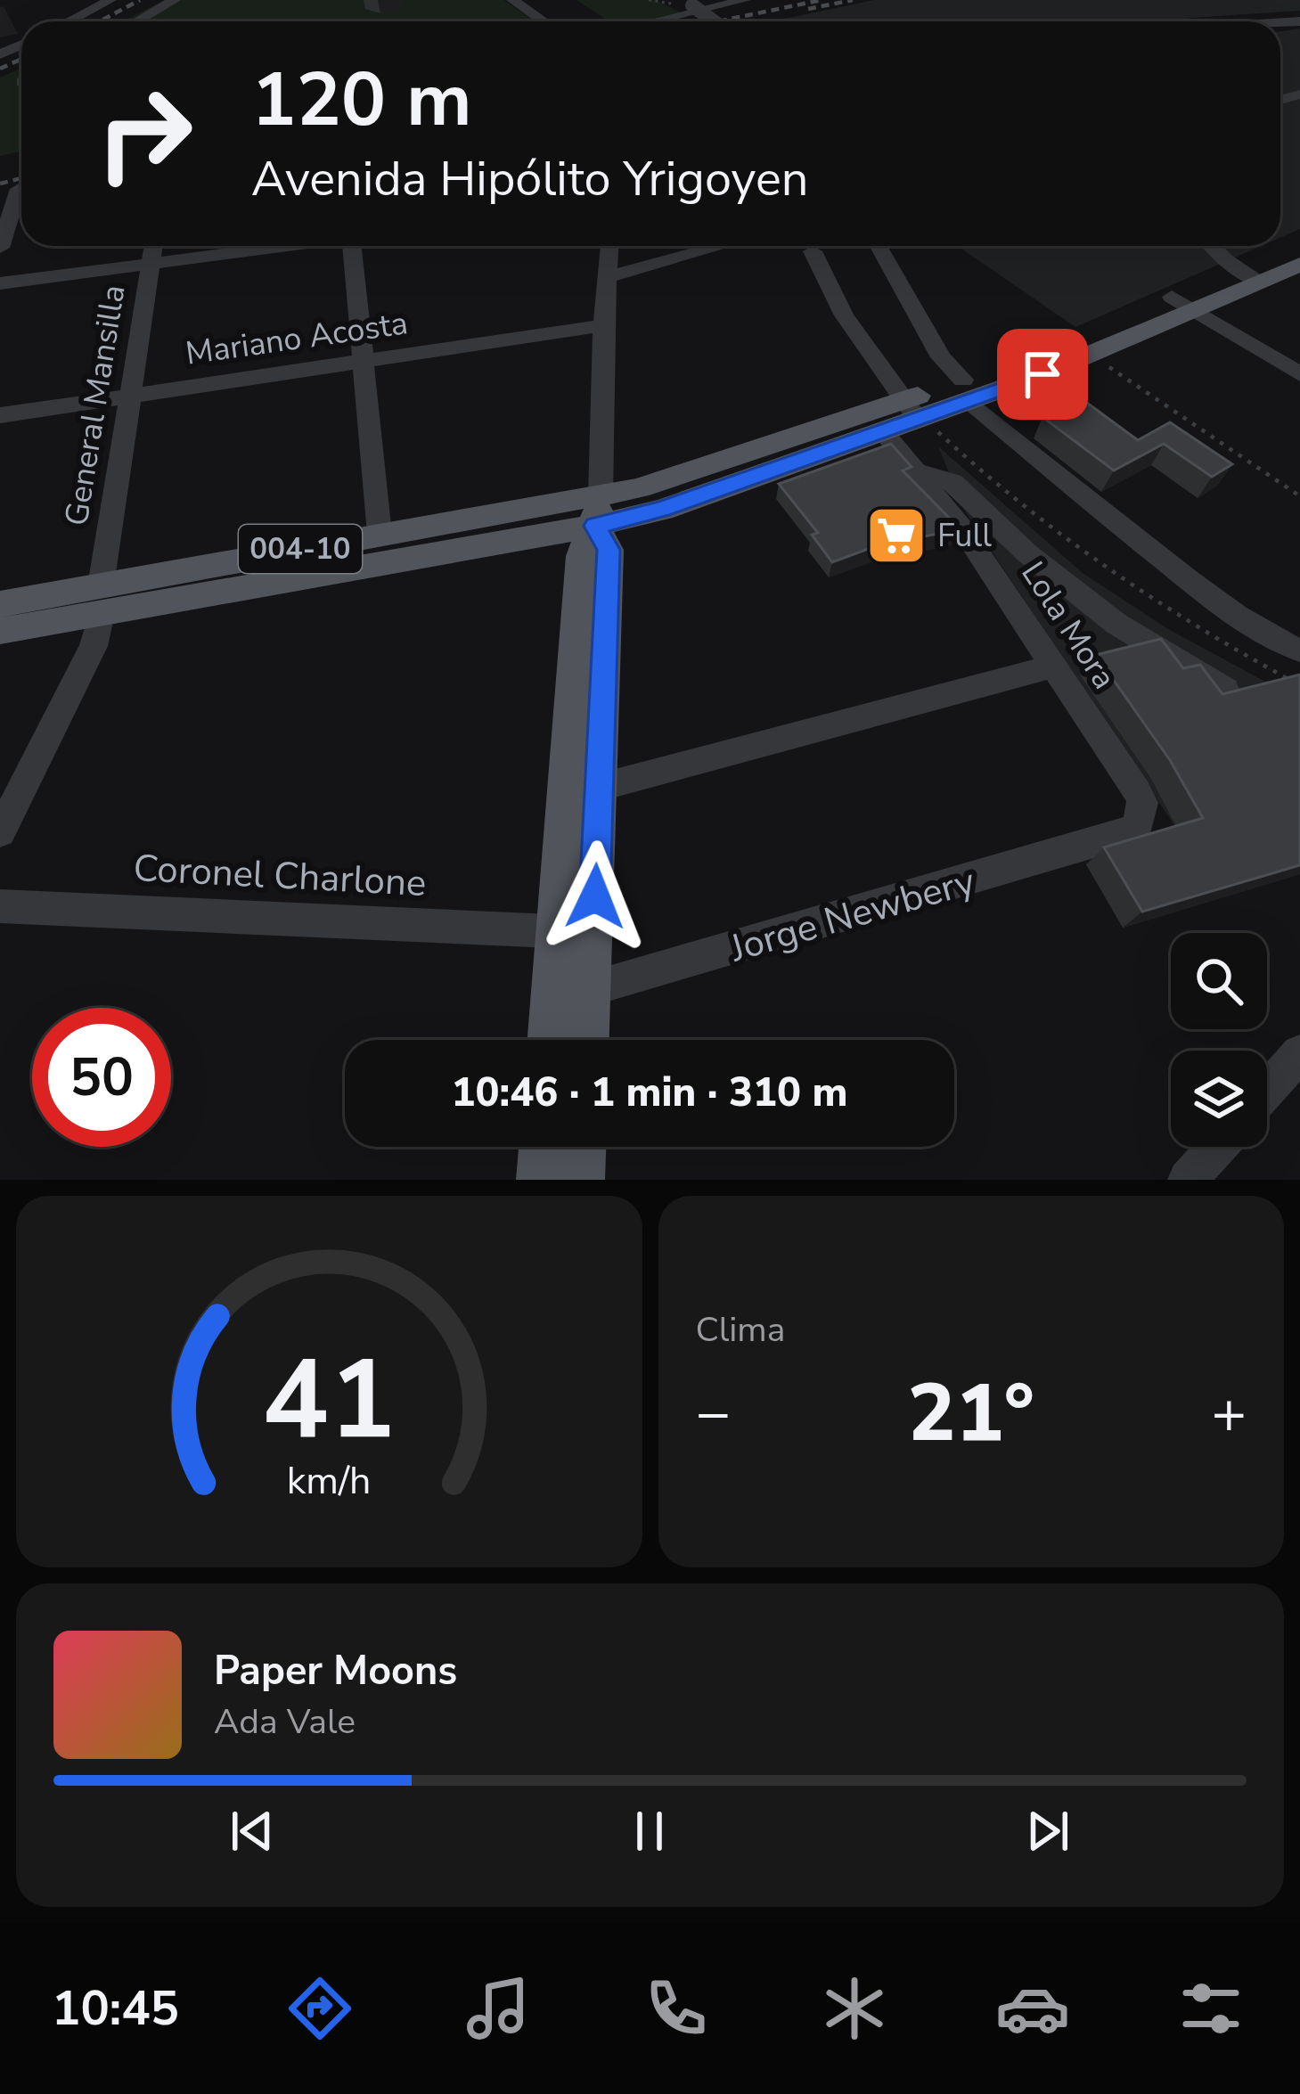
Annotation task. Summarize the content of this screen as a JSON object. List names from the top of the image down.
{
  "streets": {
    "main road": ["004-10"],
    "street": [
      "Mariano Acosta",
      "General Mansilla",
      "Lola Mora",
      "Coronel Charlone",
      "Jorge Newbery"
    ]
  },
  "crossings": [
    ["Mariano Acosta", "General Mansilla"],
    ["General Mansilla", "004-10"],
    ["004-10", "Lola Mora"],
    ["Lola Mora", "Jorge Newbery"]
  ],
  "places": {
    "supermarket": ["Full"]
  },
  "page": {
    "turn": ["120 m", "Avenida Hipólito Yrigoyen"],
    "limit": "50",
    "trip": "10:46 · 1 min · 310 m",
    "tile": "Clima",
    "heat": ["−", "21°", "+"],
    "song": ["Paper Moons", "Ada Vale"],
    "tabs": "10:45",
    "gauge": ["41", "km/h"]
  }
}
